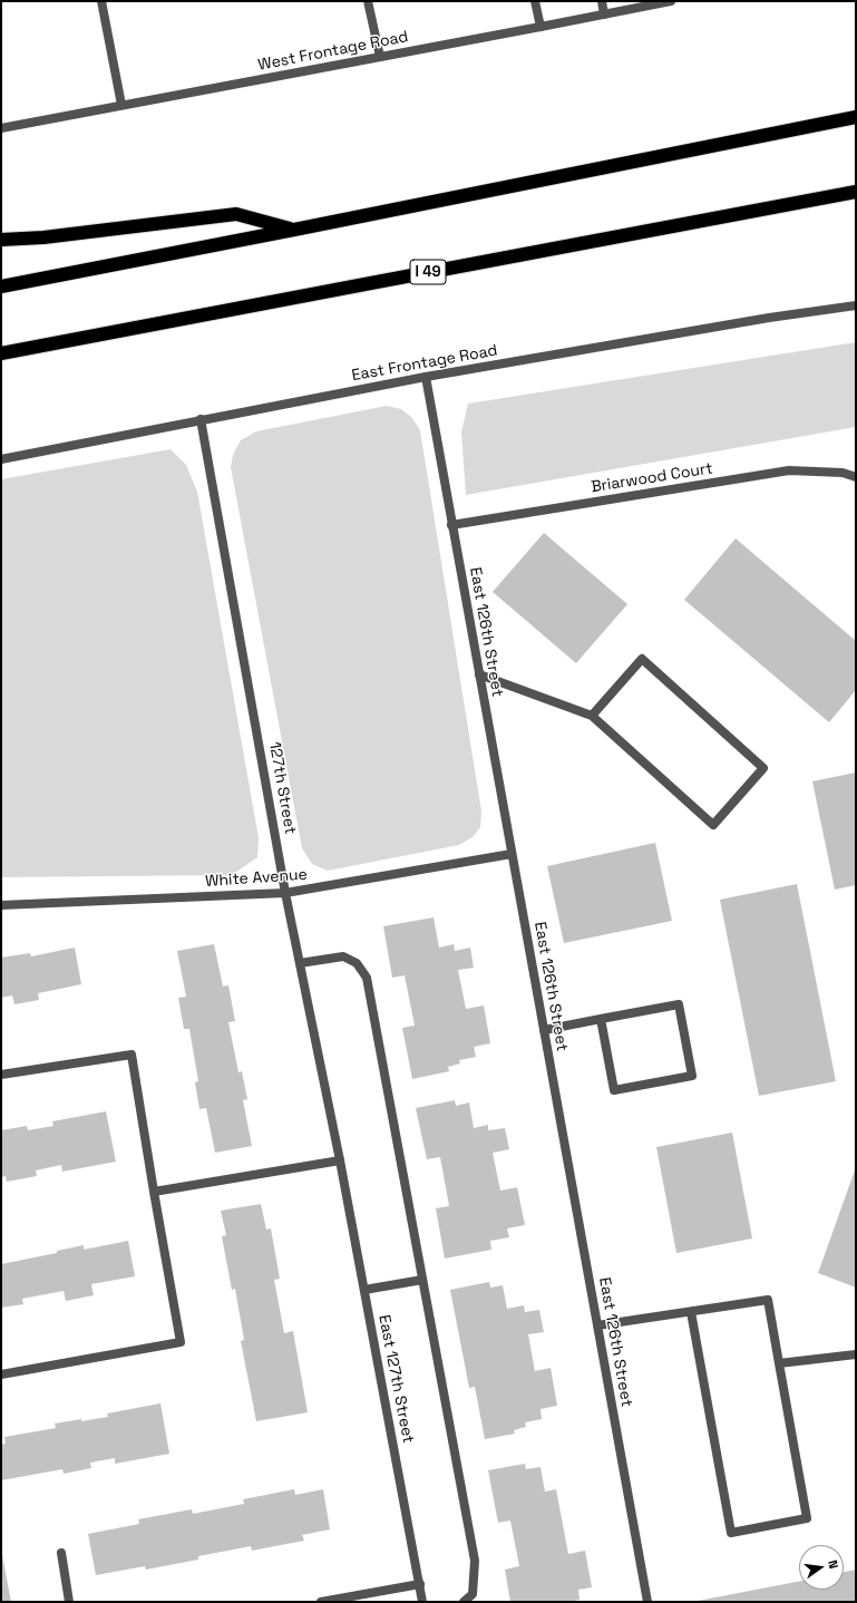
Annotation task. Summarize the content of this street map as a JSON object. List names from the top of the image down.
{
  "streets": {
    "highway": ["I 49"],
    "street": [
      "West Frontage Road",
      "East Frontage Road",
      "Briarwood Court",
      "East 126th Street",
      "127th Street",
      "White Avenue",
      "East 127th Street"
    ]
  },
  "crossings": [
    ["East Frontage Road", "East 126th Street"],
    ["East Frontage Road", "127th Street"],
    ["Briarwood Court", "East 126th Street"],
    ["East 126th Street", "White Avenue"],
    ["127th Street", "White Avenue"],
    ["127th Street", "East 127th Street"]
  ],
  "north": "right"
}
